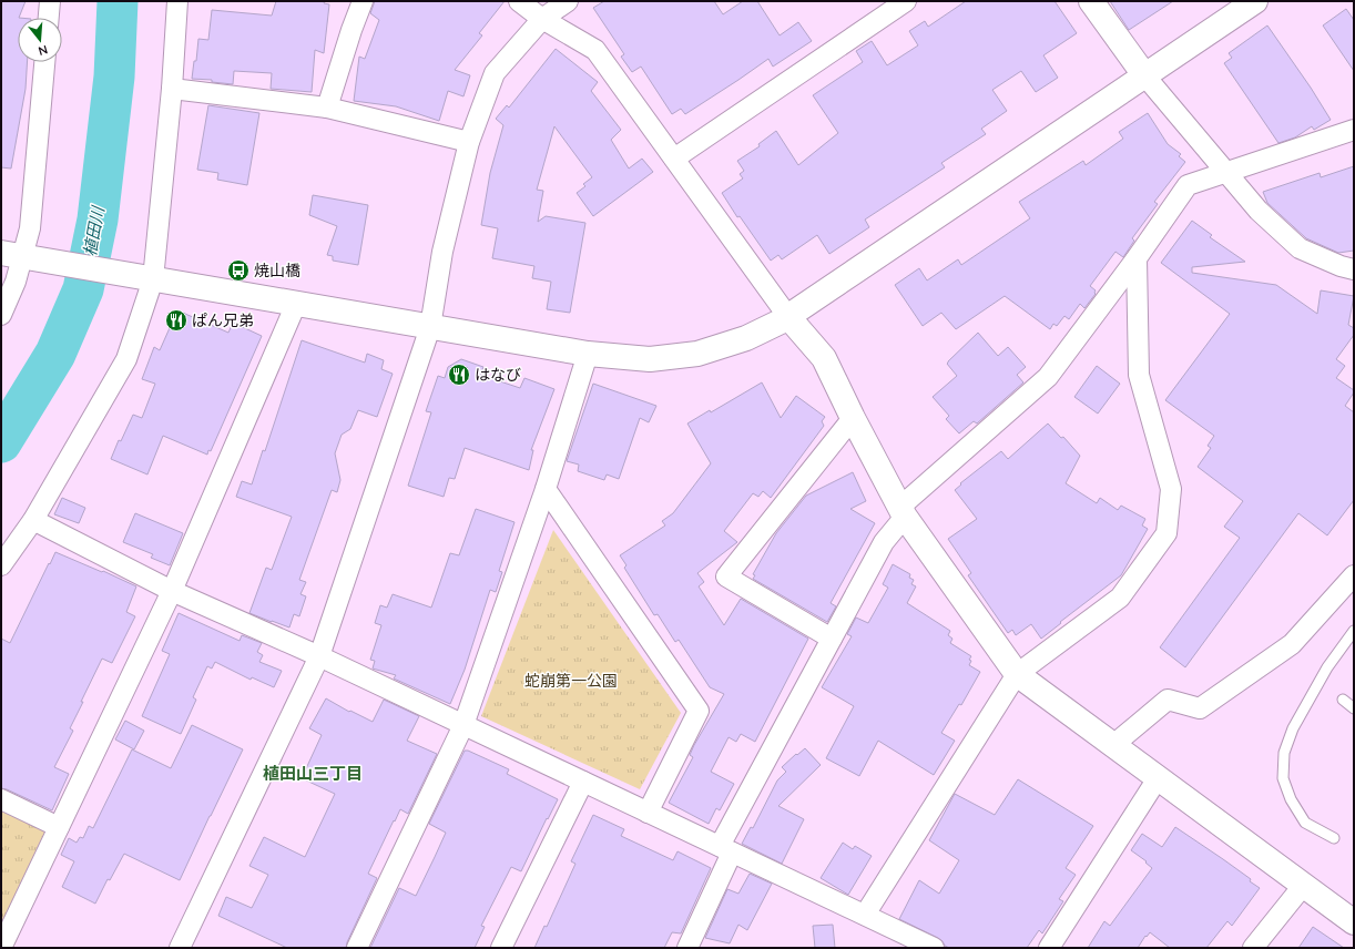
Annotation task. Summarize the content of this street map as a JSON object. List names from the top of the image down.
{
  "districts": ["植田山三丁目"],
  "water": ["植田川"],
  "parks": ["蛇崩第一公園"],
  "places": {
    "bus stop": ["焼山橋"],
    "restaurant": ["ぱん兄弟", "はなび"]
  },
  "north": "bottom"
}
